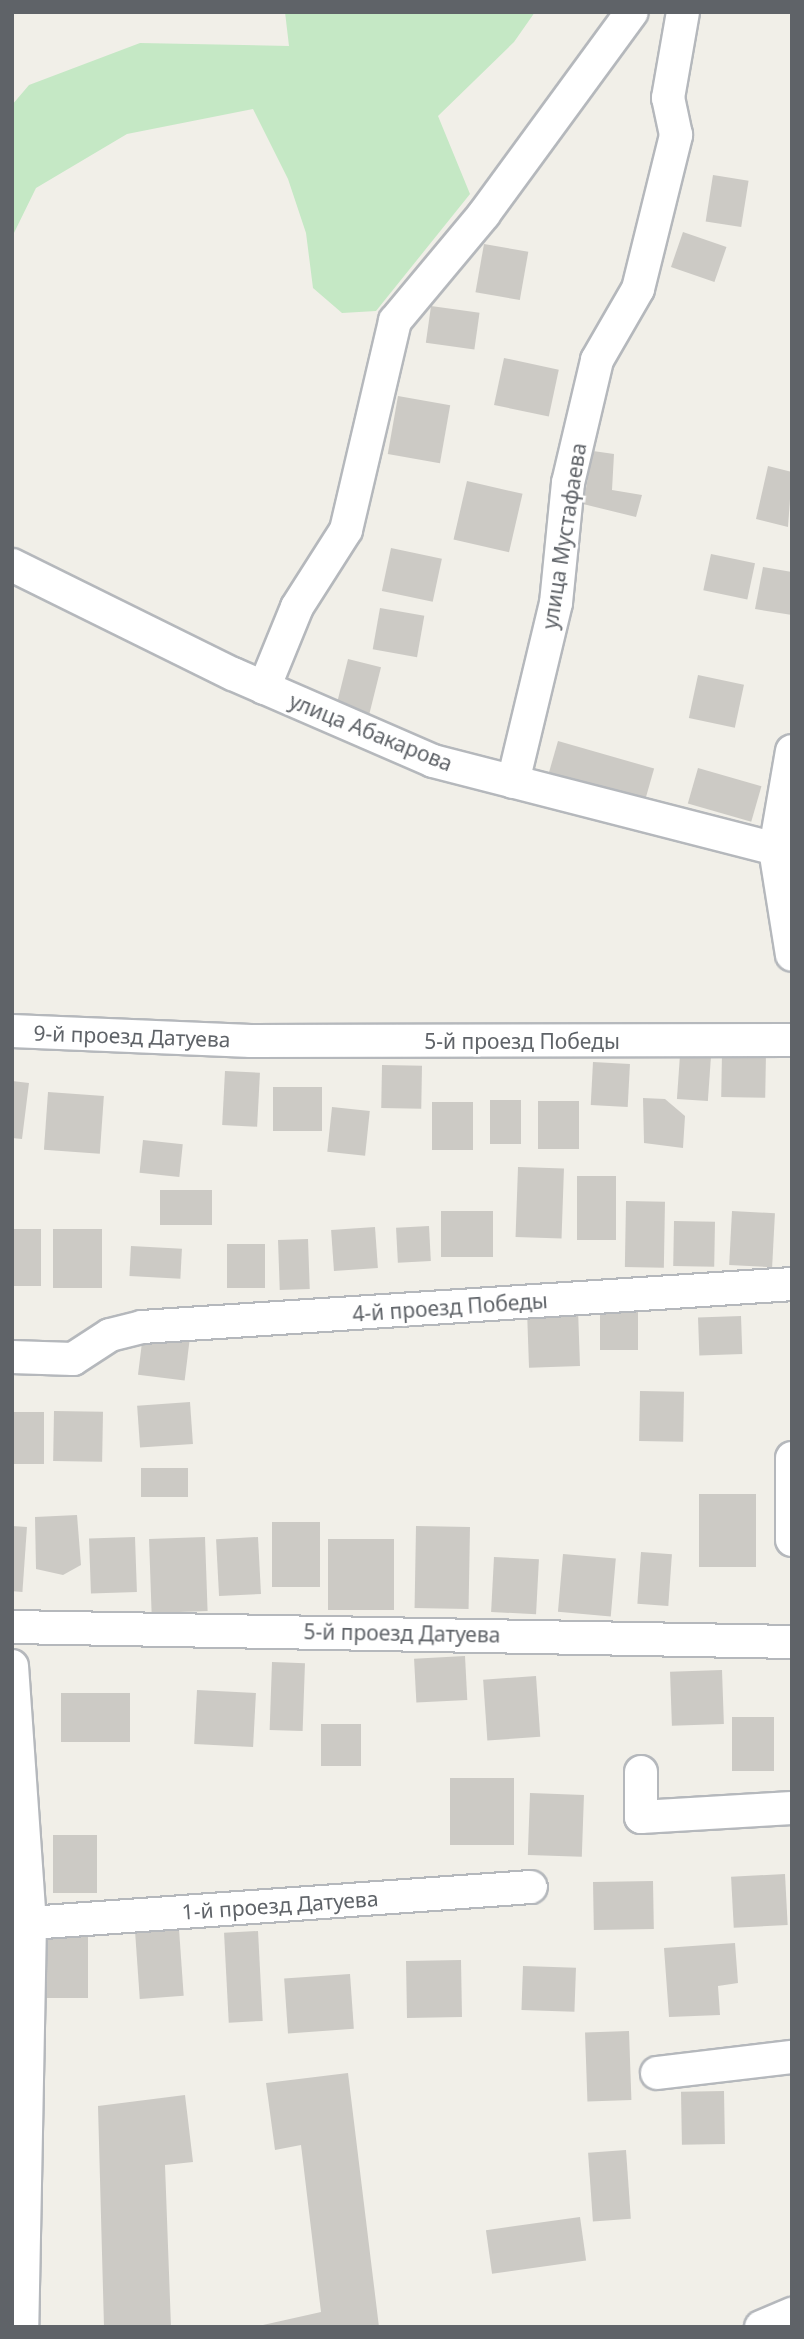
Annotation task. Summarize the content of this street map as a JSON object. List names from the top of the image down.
{
  "streets": {
    "street": [
      "улица Мустафаева",
      "улица Абакарова",
      "9-й проезд Датуева",
      "5-й проезд Победы",
      "4-й проезд Победы",
      "5-й проезд Датуева",
      "1-й проезд Датуева"
    ]
  },
  "crossings": [
    ["улица Мустафаева", "улица Абакарова"],
    ["9-й проезд Датуева", "5-й проезд Победы"]
  ]
}
